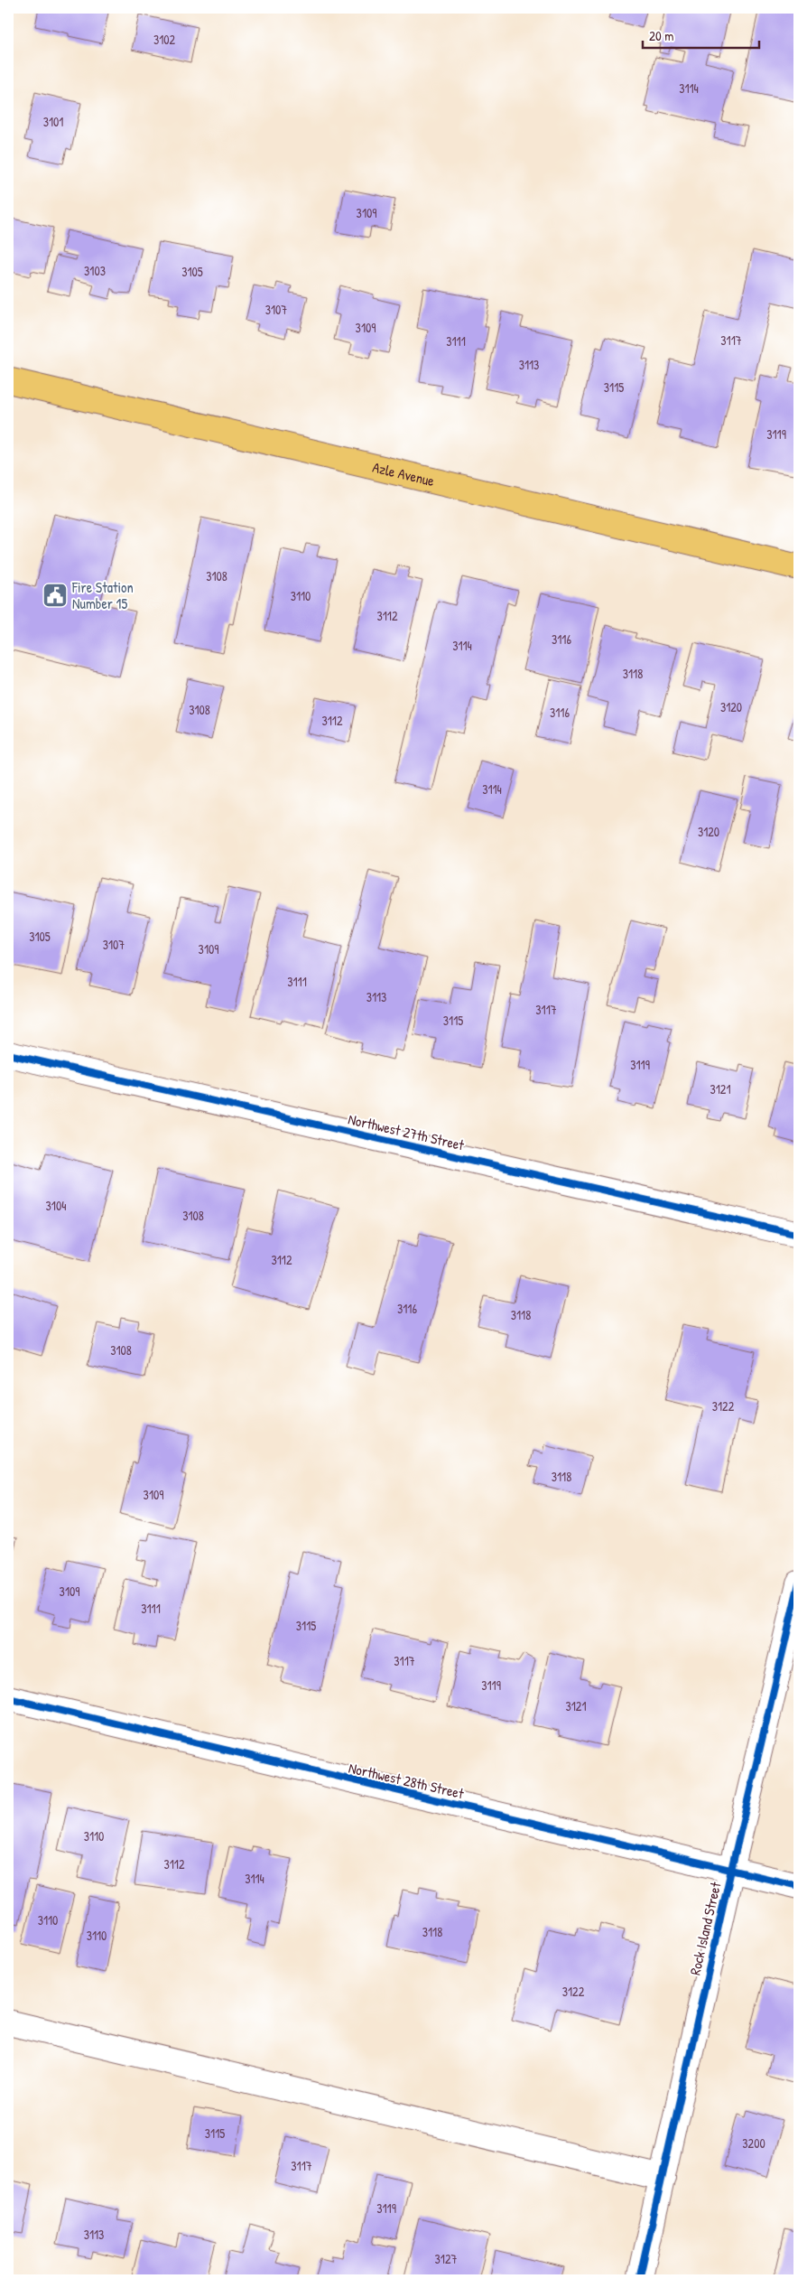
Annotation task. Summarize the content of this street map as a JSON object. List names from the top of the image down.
{
  "streets": {
    "main road": ["Azle Avenue"],
    "street": ["Northwest 27th Street", "Northwest 28th Street", "Rock Island Street"]
  },
  "crossings": [
    ["Northwest 28th Street", "Rock Island Street"]
  ],
  "places": {
    "public building": ["Fire Station Number 15"]
  },
  "house_numbers": [
    "3102",
    "3114",
    "3101",
    "3109",
    "3103",
    "3105",
    "3107",
    "3109",
    "3117",
    "3111",
    "3113",
    "3115",
    "3119",
    "3108",
    "3110",
    "3112",
    "3116",
    "3114",
    "3118",
    "3120",
    "3108",
    "3116",
    "3112",
    "3114",
    "3120",
    "3105",
    "3107",
    "3109",
    "3111",
    "3113",
    "3117",
    "3115",
    "3119",
    "3121",
    "3104",
    "3108",
    "3112",
    "3116",
    "3118",
    "3108",
    "3122",
    "3118",
    "3109",
    "3109",
    "3111",
    "3115",
    "3117",
    "3119",
    "3121",
    "3110",
    "3112",
    "3114",
    "3110",
    "3118",
    "3110",
    "3122",
    "3115",
    "3200",
    "3117",
    "3119",
    "3113",
    "3127"
  ],
  "scale_bar": "20 m"
}
